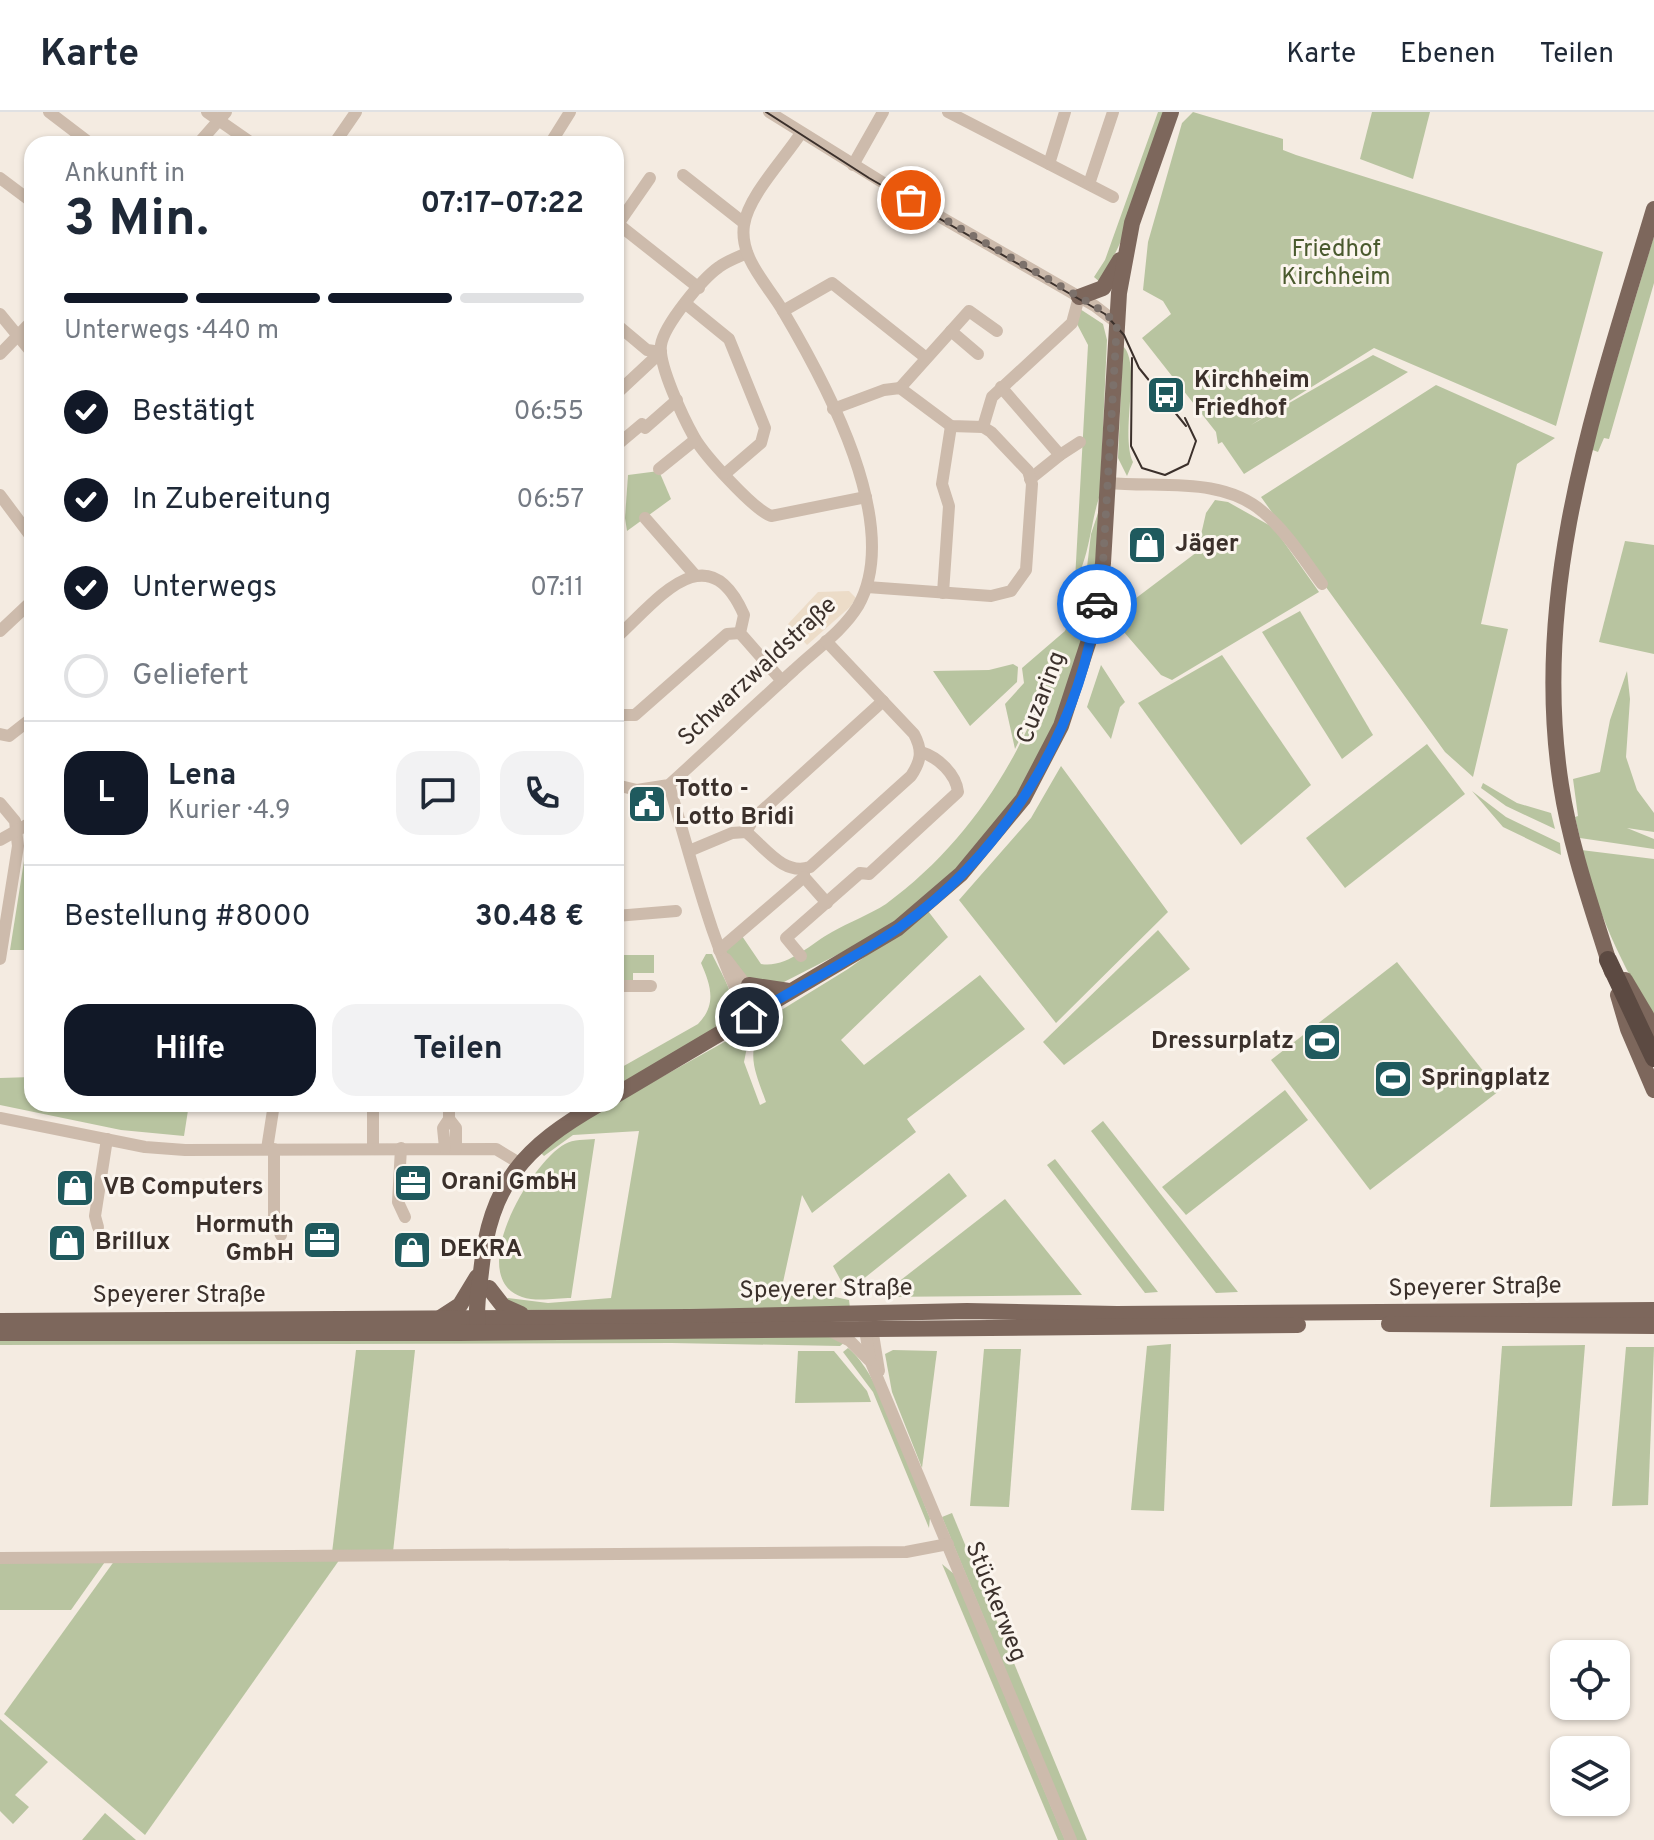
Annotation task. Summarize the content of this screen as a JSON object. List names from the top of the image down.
{
  "streets": {
    "main road": ["Cuzaring", "Speyerer Straße"],
    "street": ["Schwarzwaldstraße", "Stückerweg"]
  },
  "crossings": [
    ["Speyerer Straße", "Stückerweg"]
  ],
  "parks": ["Friedhof Kirchheim"],
  "places": {
    "bus stop": ["Kirchheim Friedhof"],
    "shop": [
      "Jäger",
      "VB Computers",
      "Brillux",
      "DEKRA"
    ],
    "public building": ["Totto - Lotto Bridi"],
    "sports": ["Dressurplatz", "Springplatz"],
    "office": ["Orani GmbH", "Hormuth GmbH"]
  },
  "page": {
    "header": "Karte",
    "nav": ["Karte", "Ebenen", "Teilen"],
    "heading": ["3 Min.", "Ankunft in", "07:17–07:22"],
    "panel": [
      "Lena",
      "Kurier · 4.9",
      "Bestellung #8000",
      "30.48 €"
    ],
    "bar": "Unterwegs · 440 m",
    "list": [
      ["Bestätigt", "06:55"],
      ["In Zubereitung", "06:57"],
      ["Unterwegs", "07:11"],
      "Geliefert"
    ],
    "round": "L",
    "buttons": ["Hilfe", "Teilen"]
  }
}
